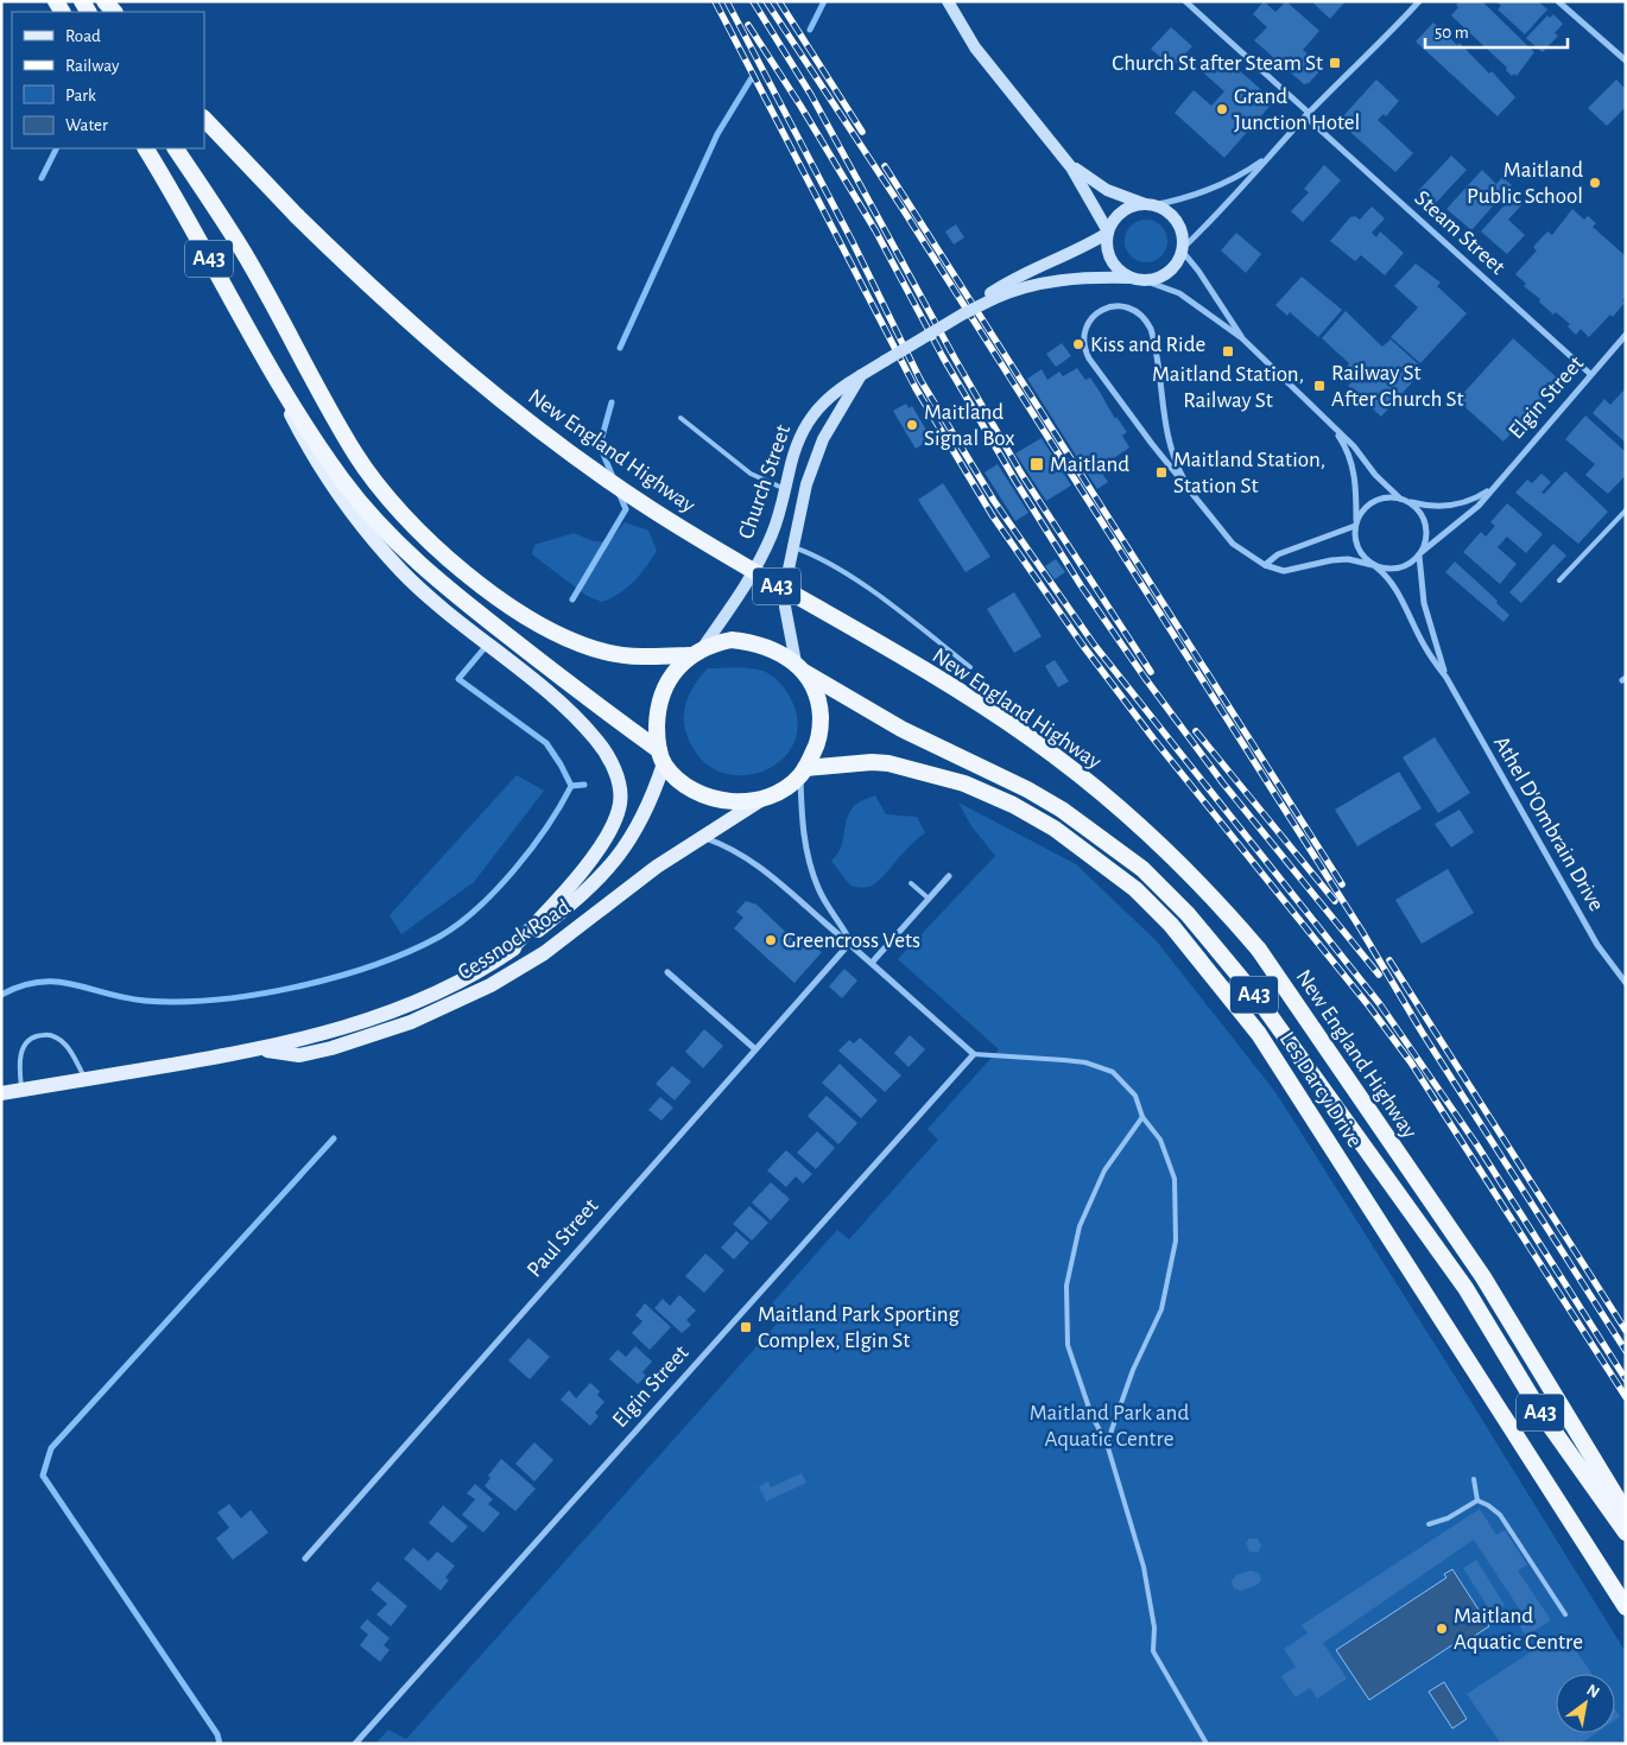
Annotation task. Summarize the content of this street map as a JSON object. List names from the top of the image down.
{
  "streets": {
    "highway": ["A43", "New England Highway", "Les Darcy Drive"],
    "main road": ["Church Street", "Cessnock Road"],
    "street": [
      "Steam Street",
      "Elgin Street",
      "Athel D'Ombrain Drive",
      "Paul Street"
    ]
  },
  "crossings": [
    ["Steam Street", "Elgin Street"],
    ["A43", "Church Street"],
    ["A43", "Cessnock Road"],
    ["A43", "Les Darcy Drive"],
    ["Elgin Street", "Athel D'Ombrain Drive"],
    ["Church Street", "Cessnock Road"],
    ["Church Street", "Les Darcy Drive"],
    ["Cessnock Road", "Les Darcy Drive"]
  ],
  "parks": ["Maitland Park and Aquatic Centre"],
  "places": {
    "transit": [
      "Church St after Steam St",
      "Maitland Station, Railway St",
      "Railway St After Church St",
      "Maitland",
      "Maitland Station, Station St",
      "Maitland Park Sporting Complex, Elgin St"
    ],
    "other": [
      "Grand Junction Hotel",
      "Maitland Public School",
      "Kiss and Ride",
      "Maitland Signal Box",
      "Greencross Vets",
      "Maitland Aquatic Centre"
    ]
  },
  "legend": [
    "Road",
    "Railway",
    "Park",
    "Water"
  ],
  "scale_bar": "50 m",
  "north": "top right"
}
